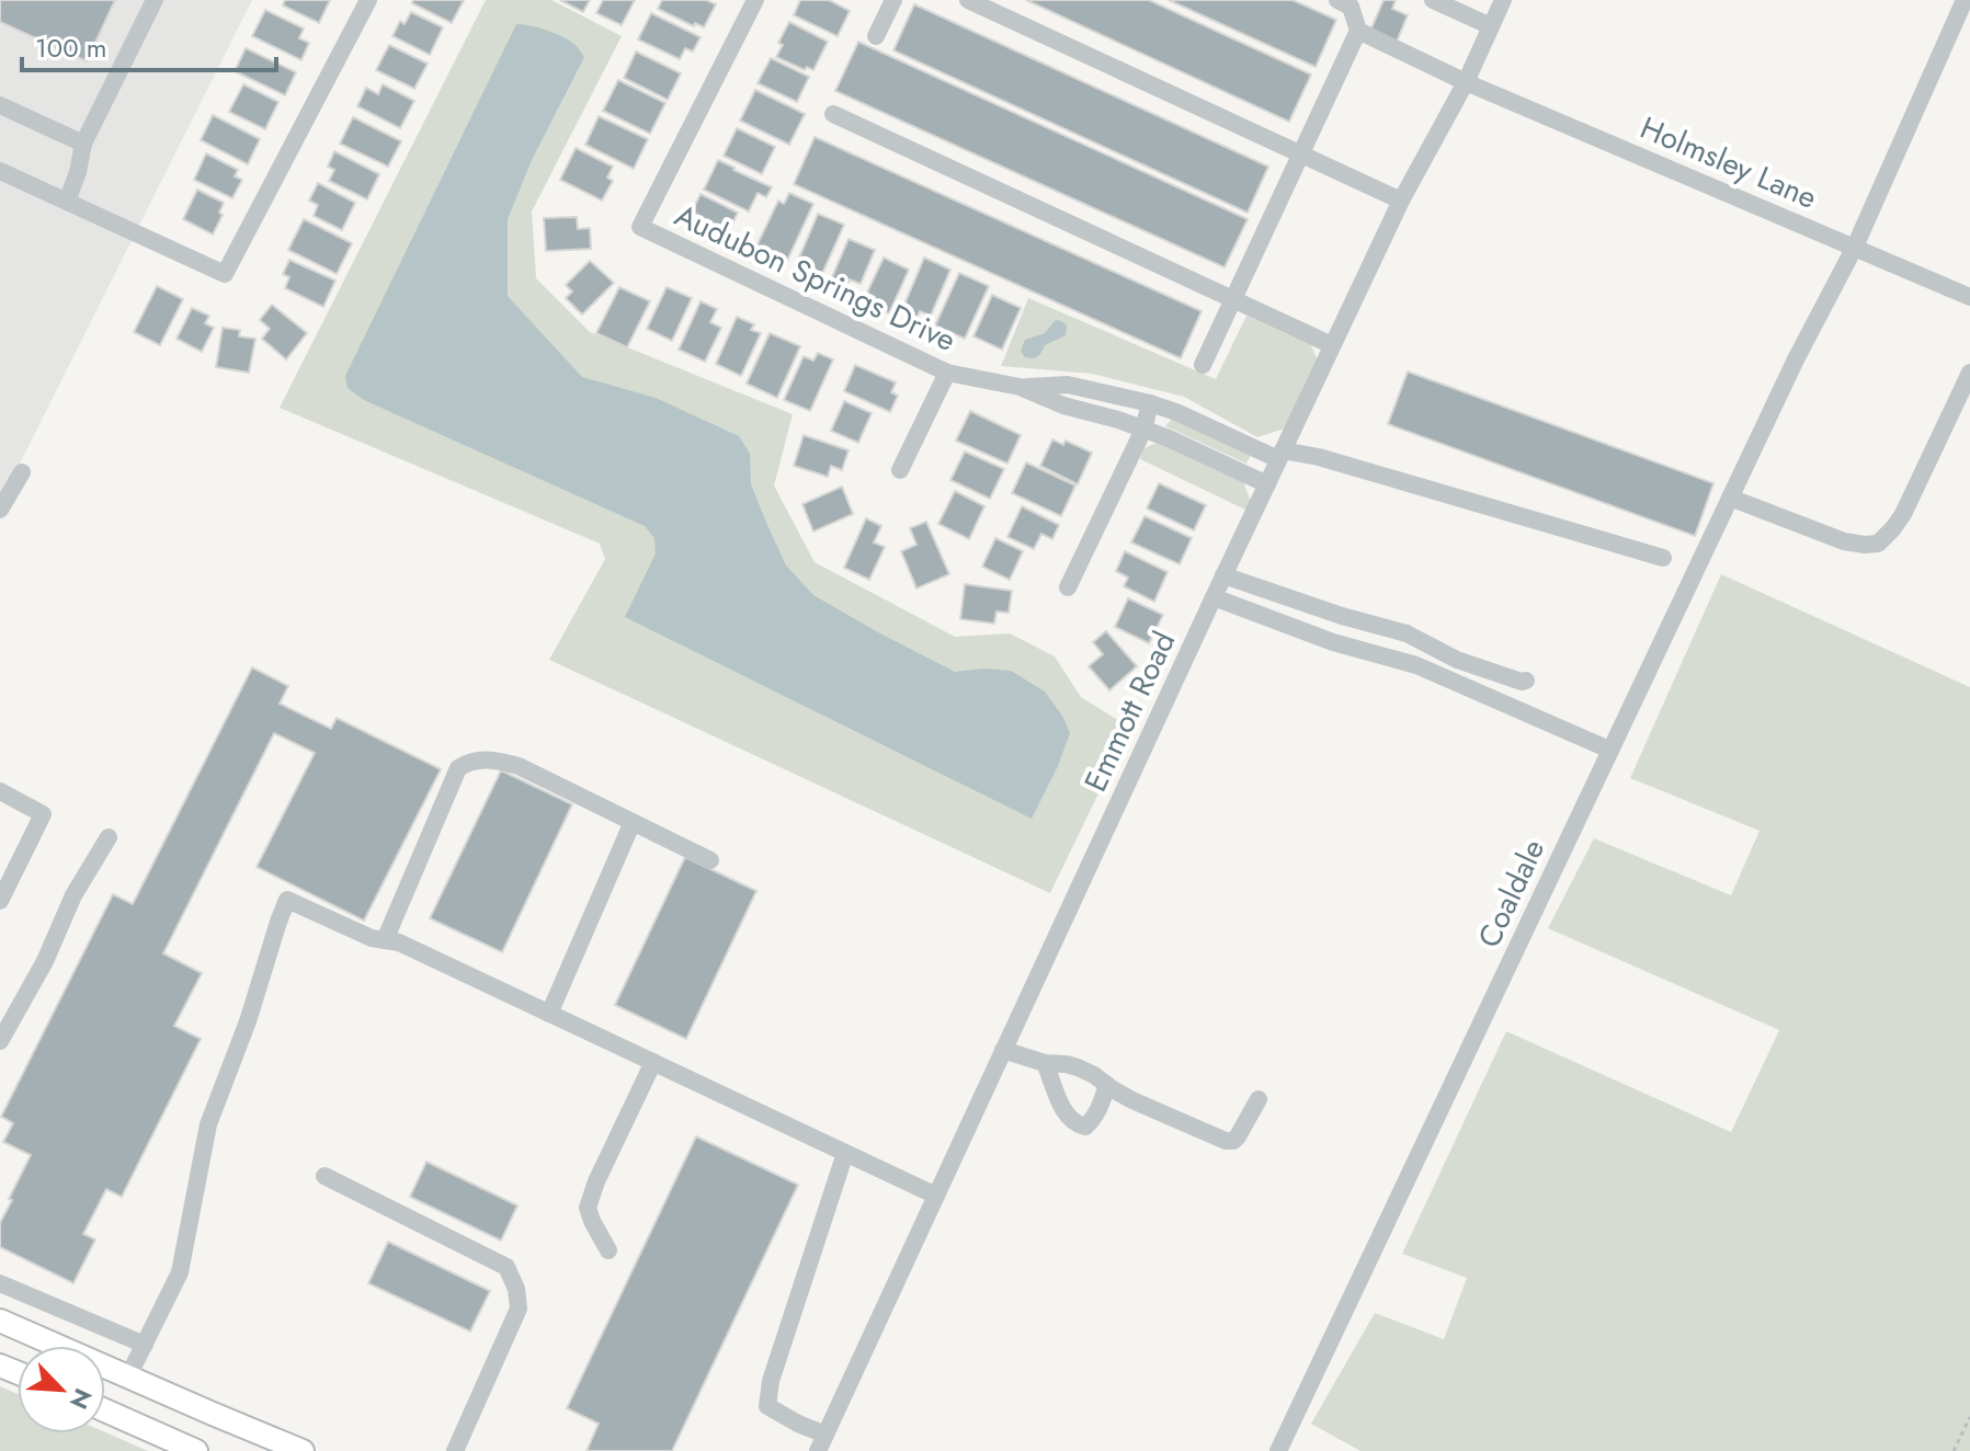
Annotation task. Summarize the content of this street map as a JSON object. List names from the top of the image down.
{
  "streets": {
    "street": [
      "Holmsley Lane",
      "Audubon Springs Drive",
      "Emmott Road",
      "Coaldale"
    ]
  },
  "crossings": [
    ["Holmsley Lane", "Emmott Road"],
    ["Holmsley Lane", "Coaldale"],
    ["Audubon Springs Drive", "Emmott Road"]
  ],
  "scale_bar": "100 m",
  "north": "bottom right"
}
